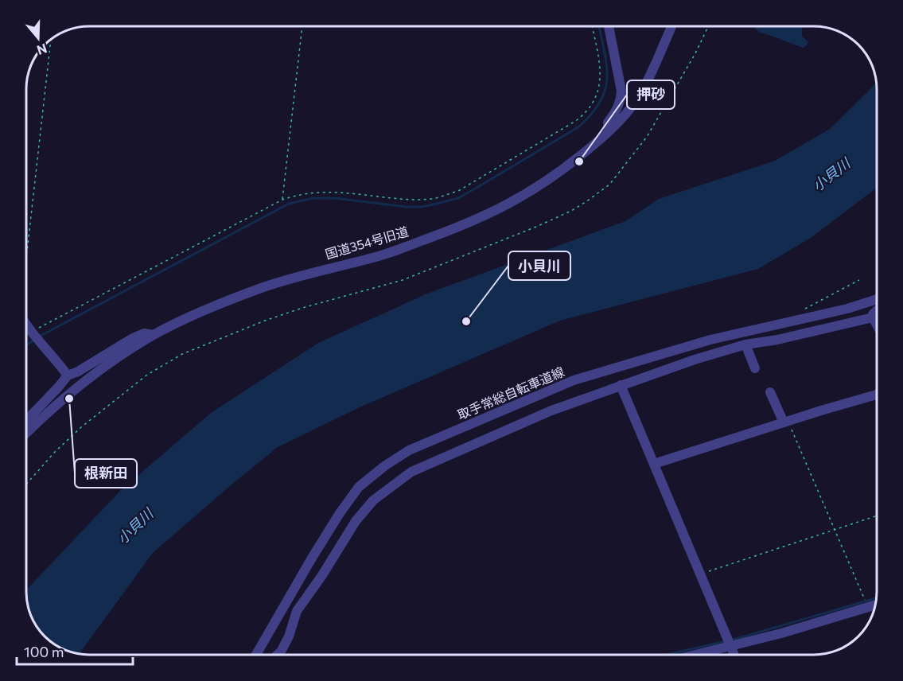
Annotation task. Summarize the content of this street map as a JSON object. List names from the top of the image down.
{
  "streets": {
    "street": ["国道354号旧道", "取手常総自転車道線"]
  },
  "water": ["小貝川"],
  "places": ["押砂", "小貝川", "根新田"],
  "scale_bar": "100 m",
  "north": "bottom"
}
